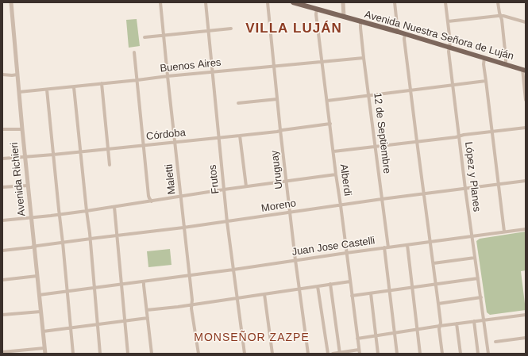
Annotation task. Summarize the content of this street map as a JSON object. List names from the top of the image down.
{
  "streets": {
    "main road": ["Avenida Nuestra Señora de Luján"],
    "street": [
      "Buenos Aires",
      "12 de Septiembre",
      "Córdoba",
      "Uruguay",
      "López y Planes",
      "Avenida Richieri",
      "Maletti",
      "Frutos",
      "Alberdi",
      "Moreno",
      "Juan Jose Castelli"
    ]
  },
  "crossings": [
    ["Avenida Nuestra Señora de Luján", "12 de Septiembre"],
    ["Avenida Nuestra Señora de Luján", "López y Planes"],
    ["Avenida Nuestra Señora de Luján", "Alberdi"],
    ["Buenos Aires", "12 de Septiembre"],
    ["Buenos Aires", "Uruguay"],
    ["Buenos Aires", "Avenida Richieri"],
    ["Buenos Aires", "Maletti"],
    ["Buenos Aires", "Frutos"],
    ["Buenos Aires", "Alberdi"],
    ["12 de Septiembre", "Moreno"],
    ["12 de Septiembre", "Juan Jose Castelli"],
    ["Córdoba", "Uruguay"],
    ["Córdoba", "Avenida Richieri"],
    ["Córdoba", "Maletti"],
    ["Córdoba", "Frutos"],
    ["Córdoba", "Alberdi"],
    ["Uruguay", "Moreno"],
    ["Uruguay", "Juan Jose Castelli"],
    ["López y Planes", "Moreno"],
    ["López y Planes", "Juan Jose Castelli"],
    ["Avenida Richieri", "Moreno"],
    ["Avenida Richieri", "Juan Jose Castelli"],
    ["Maletti", "Moreno"],
    ["Maletti", "Juan Jose Castelli"],
    ["Frutos", "Moreno"],
    ["Frutos", "Juan Jose Castelli"],
    ["Alberdi", "Moreno"],
    ["Alberdi", "Juan Jose Castelli"]
  ],
  "districts": ["VILLA LUJÁN", "MONSEÑOR ZAZPE"]
}
